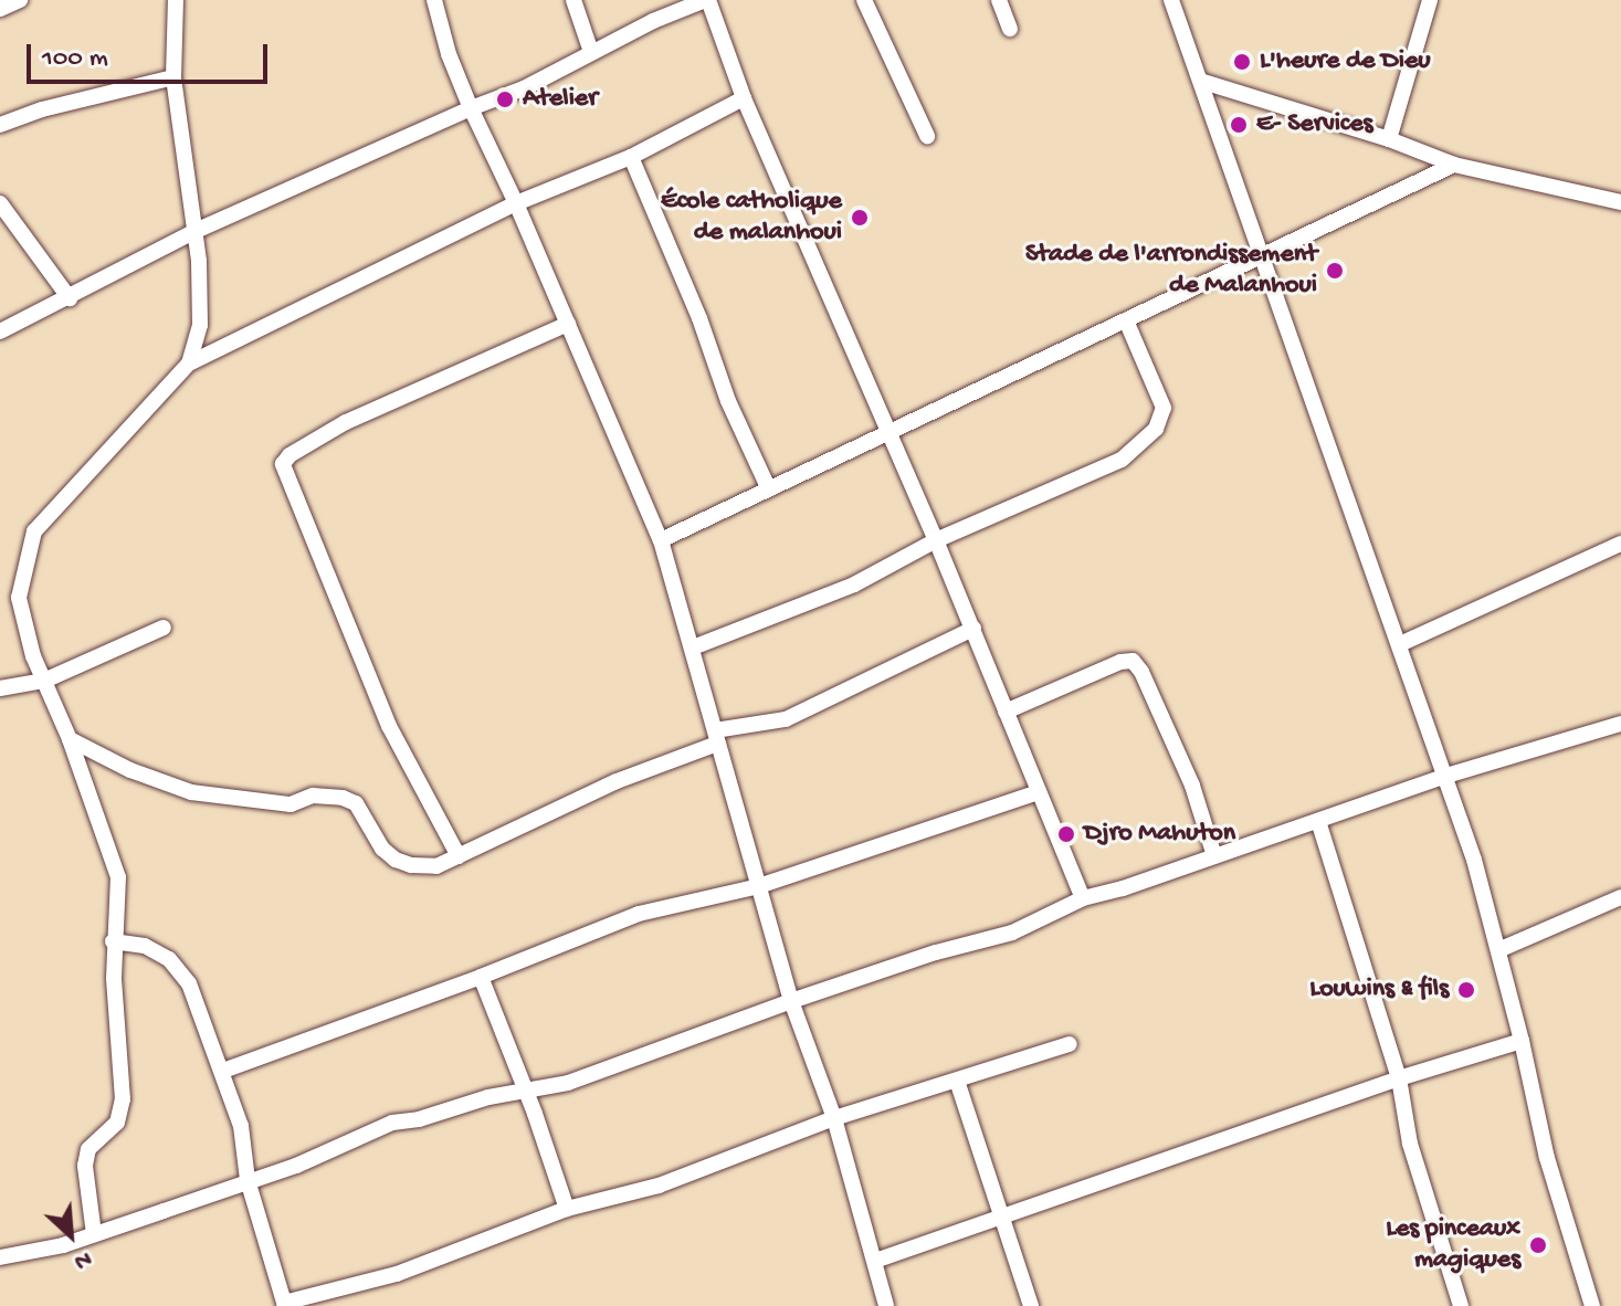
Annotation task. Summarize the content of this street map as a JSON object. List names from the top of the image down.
{
  "places": [
    "L'heure de Dieu",
    "Atelier",
    "E- Services",
    "École catholique de malanhoui",
    "Stade de l'arrondissement de Malanhoui",
    "Djro Mahuton",
    "Louwins & fils",
    "Les pinceaux magiques"
  ],
  "scale_bar": "100 m",
  "north": "bottom right"
}
